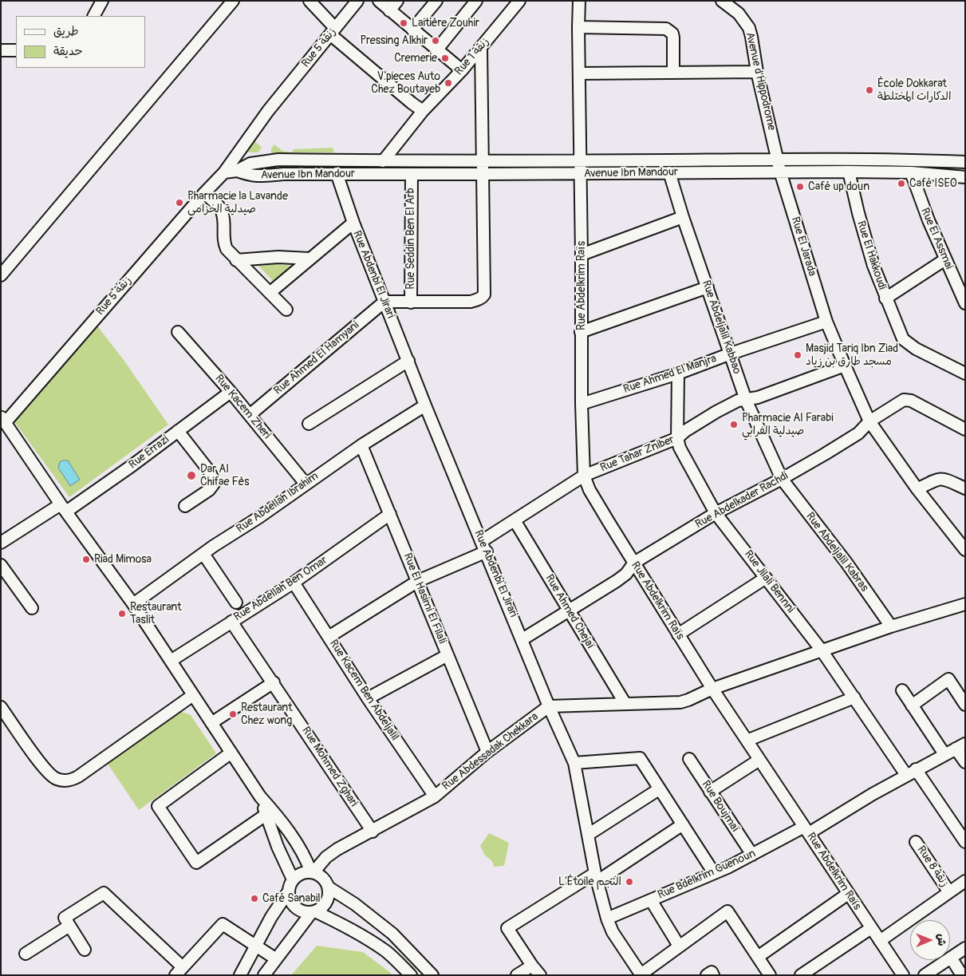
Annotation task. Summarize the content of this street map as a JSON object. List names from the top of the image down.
{
  "streets": {
    "street": [
      "Rue 5 زنقة",
      "Rue 1 زنقة",
      "Avenue d'Hippodrome",
      "Avenue Ibn Mandour",
      "Rue Seddin Ben El Arb",
      "Rue El Assmai",
      "Rue El Jarada",
      "Rue El Hakkoudi",
      "Rue Abdenbi El Jirari",
      "Rue Abdelkrim Raïs",
      "Rue Abdeljalil Kabbao",
      "Rue Ahmed El Hamyani",
      "Rue Ahmed El Manjra",
      "Rue Kacem Zheri",
      "Rue Errazi",
      "Rue Tahar Zniber",
      "Rue Abdelkader Rachdi",
      "Rue Abdellah Ibrahim",
      "Rue Abdeljalil Kabras",
      "Rue Jilali Bennni",
      "Rue Abdellah Ben Omar",
      "Rue El Hasimi El Filali",
      "Rue Ahmed Chejaï",
      "Rue Kacem Ben Abdeljalil",
      "Rue Abdessadak Chekkara",
      "Rue Mohmed Zghari",
      "Rue Boujmaï",
      "Rue 8 زنقة",
      "Rue Bdelkrim Guenoun"
    ]
  },
  "crossings": [
    ["Rue 1 زنقة", "Avenue Ibn Mandour"],
    ["Avenue d'Hippodrome", "Avenue Ibn Mandour"],
    ["Avenue d'Hippodrome", "Rue El Jarada"],
    ["Avenue Ibn Mandour", "Rue Seddin Ben El Arb"],
    ["Avenue Ibn Mandour", "Rue El Assmai"],
    ["Avenue Ibn Mandour", "Rue El Jarada"],
    ["Avenue Ibn Mandour", "Rue El Hakkoudi"],
    ["Avenue Ibn Mandour", "Rue Abdenbi El Jirari"],
    ["Avenue Ibn Mandour", "Rue Abdelkrim Raïs"],
    ["Avenue Ibn Mandour", "Rue Abdeljalil Kabbao"],
    ["Rue El Jarada", "Rue Ahmed El Manjra"],
    ["Rue El Jarada", "Rue Tahar Zniber"],
    ["Rue El Jarada", "Rue Abdelkader Rachdi"],
    ["Rue Abdenbi El Jirari", "Rue Ahmed El Hamyani"],
    ["Rue Abdenbi El Jirari", "Rue Tahar Zniber"],
    ["Rue Abdenbi El Jirari", "Rue Abdelkader Rachdi"],
    ["Rue Abdenbi El Jirari", "Rue Abdellah Ibrahim"],
    ["Rue Abdenbi El Jirari", "Rue Abdessadak Chekkara"],
    ["Rue Abdenbi El Jirari", "Rue Bdelkrim Guenoun"],
    ["Rue Abdelkrim Raïs", "Rue Ahmed El Manjra"],
    ["Rue Abdelkrim Raïs", "Rue Tahar Zniber"],
    ["Rue Abdelkrim Raïs", "Rue Abdelkader Rachdi"],
    ["Rue Abdelkrim Raïs", "Rue Abdessadak Chekkara"],
    ["Rue Abdelkrim Raïs", "Rue Bdelkrim Guenoun"],
    ["Rue Abdeljalil Kabbao", "Rue Ahmed El Manjra"],
    ["Rue Abdeljalil Kabbao", "Rue Tahar Zniber"],
    ["Rue Abdeljalil Kabbao", "Rue Abdelkader Rachdi"],
    ["Rue Abdeljalil Kabbao", "Rue Abdeljalil Kabras"],
    ["Rue Ahmed El Hamyani", "Rue Kacem Zheri"],
    ["Rue Ahmed El Manjra", "Rue Jilali Bennni"],
    ["Rue Kacem Zheri", "Rue Errazi"],
    ["Rue Kacem Zheri", "Rue Abdellah Ibrahim"],
    ["Rue Tahar Zniber", "Rue Jilali Bennni"],
    ["Rue Tahar Zniber", "Rue Ahmed Chejaï"],
    ["Rue Abdelkader Rachdi", "Rue Abdeljalil Kabras"],
    ["Rue Abdelkader Rachdi", "Rue Jilali Bennni"],
    ["Rue Abdelkader Rachdi", "Rue Ahmed Chejaï"],
    ["Rue Abdellah Ibrahim", "Rue El Hasimi El Filali"],
    ["Rue Abdeljalil Kabras", "Rue Abdessadak Chekkara"],
    ["Rue Jilali Bennni", "Rue Abdessadak Chekkara"],
    ["Rue Jilali Bennni", "Rue Bdelkrim Guenoun"],
    ["Rue Abdellah Ben Omar", "Rue El Hasimi El Filali"],
    ["Rue Abdellah Ben Omar", "Rue Kacem Ben Abdeljalil"],
    ["Rue Abdellah Ben Omar", "Rue Mohmed Zghari"],
    ["Rue El Hasimi El Filali", "Rue Abdessadak Chekkara"],
    ["Rue Ahmed Chejaï", "Rue Abdessadak Chekkara"],
    ["Rue Kacem Ben Abdeljalil", "Rue Abdessadak Chekkara"],
    ["Rue Abdessadak Chekkara", "Rue Mohmed Zghari"],
    ["Rue Boujmaï", "Rue Bdelkrim Guenoun"]
  ],
  "places": [
    "Laitière Zouhir",
    "Pressing Alkhir",
    "Cremerie",
    "V.pieces Auto Chez Boutayeb",
    "École Dokkarat الدكارات المختلطة",
    "Café ISEO",
    "Café up doun",
    "Pharmacie la Lavande صيدلية الخزامى",
    "Masjid Tariq Ibn Ziad مسجد طارق بن زياد",
    "Pharmacie Al Farabi صيدلية الفرابي",
    "Dar Al Chifae Fès",
    "Riad Mimosa",
    "Restaurant Taslit",
    "Restaurant Chez wong",
    "L'Étoile النجم",
    "Café Sanabil"
  ],
  "legend": ["طريق", "حديقة"],
  "north": "right"
}
